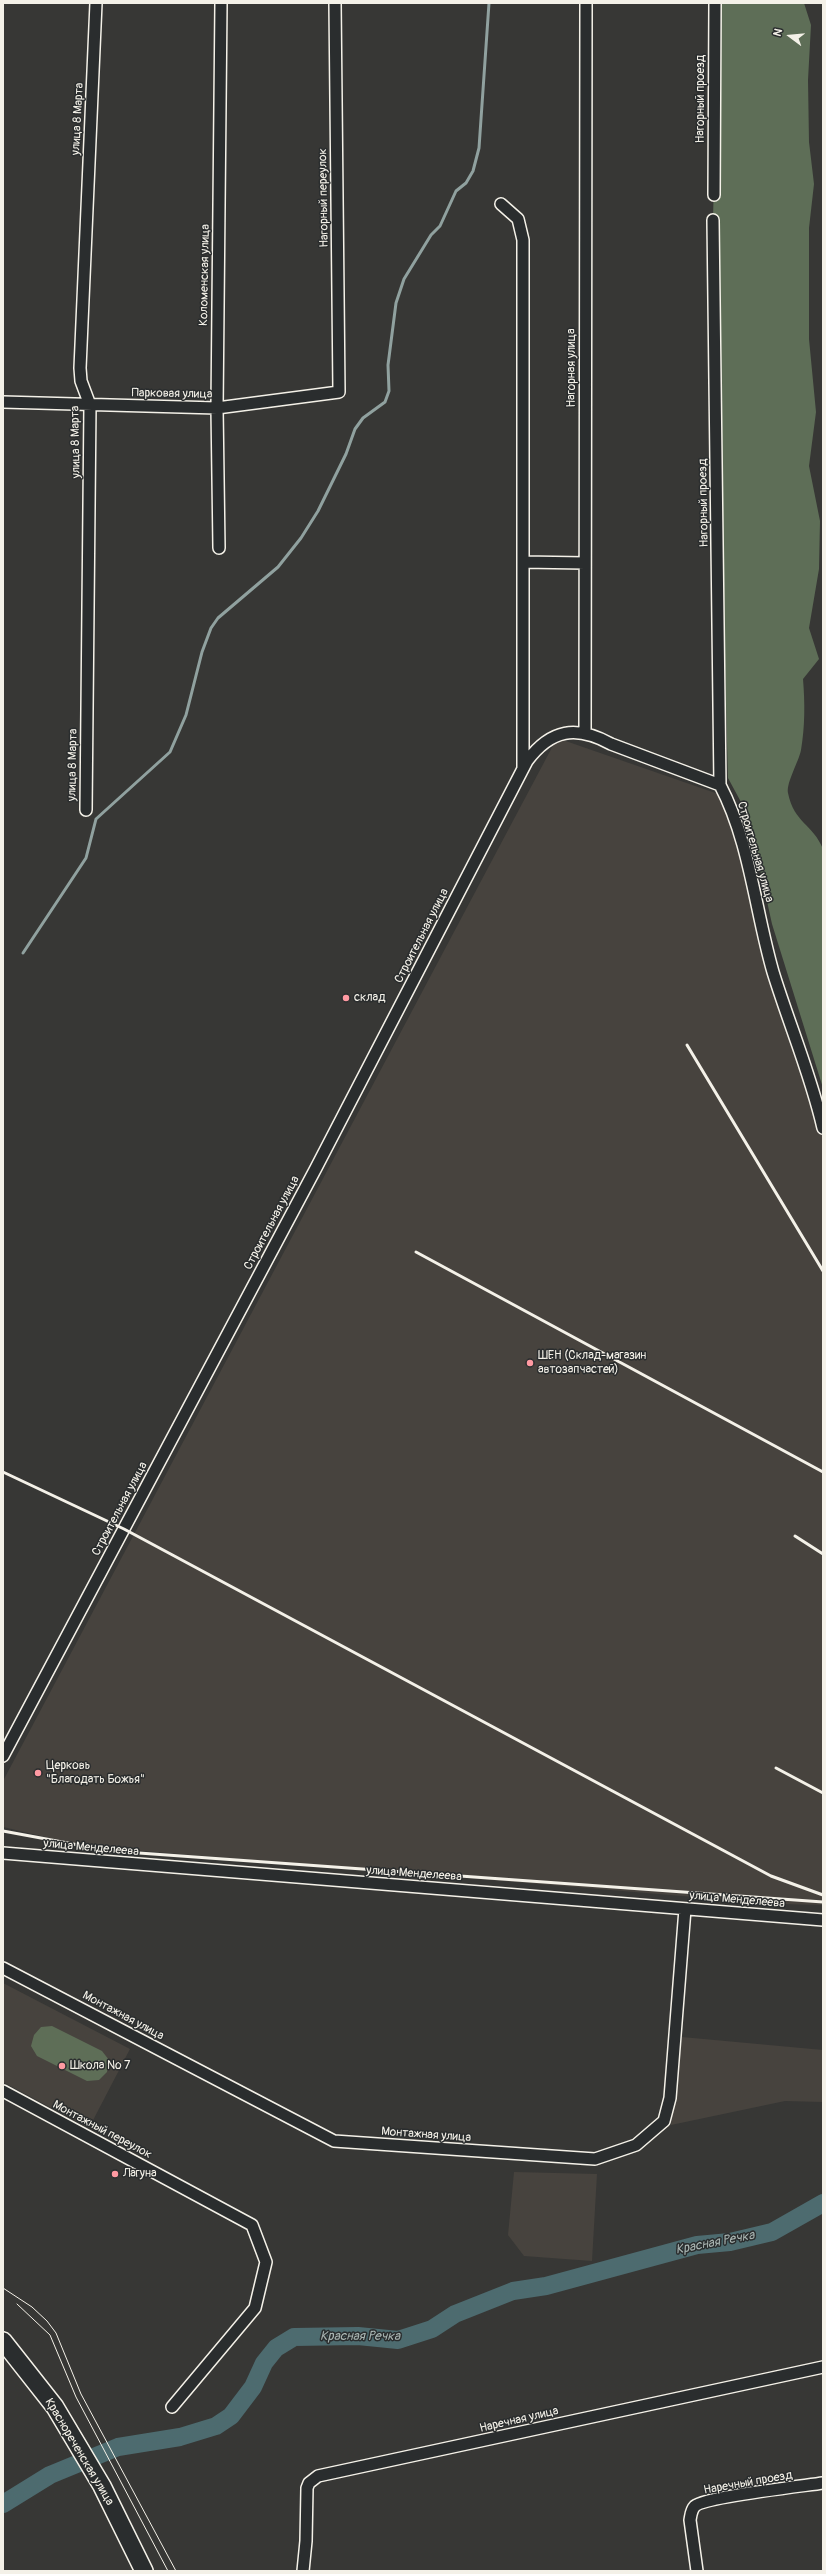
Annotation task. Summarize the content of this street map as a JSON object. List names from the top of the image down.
{
  "streets": {
    "main road": ["Краснореченская улица"],
    "street": [
      "Нагорный проезд",
      "улица 8 Марта",
      "Нагорный переулок",
      "Коломенская улица",
      "Нагорная улица",
      "Парковая улица",
      "Строительная улица",
      "улица Менделеева",
      "Монтажная улица",
      "Монтажный переулок",
      "Наречная улица",
      "Наречный проезд"
    ]
  },
  "crossings": [
    ["Нагорный проезд", "Строительная улица"],
    ["улица 8 Марта", "Парковая улица"],
    ["Нагорный переулок", "Парковая улица"],
    ["Коломенская улица", "Парковая улица"],
    ["Нагорная улица", "Строительная улица"],
    ["улица Менделеева", "Монтажная улица"]
  ],
  "water": ["Красная Речка"],
  "places": [
    "склад",
    "ШЕН (Склад-магазин автозапчастей)",
    "Церковь \"Благодать Божья\"",
    "Школа № 7",
    "Лагуна"
  ],
  "north": "left"
}
